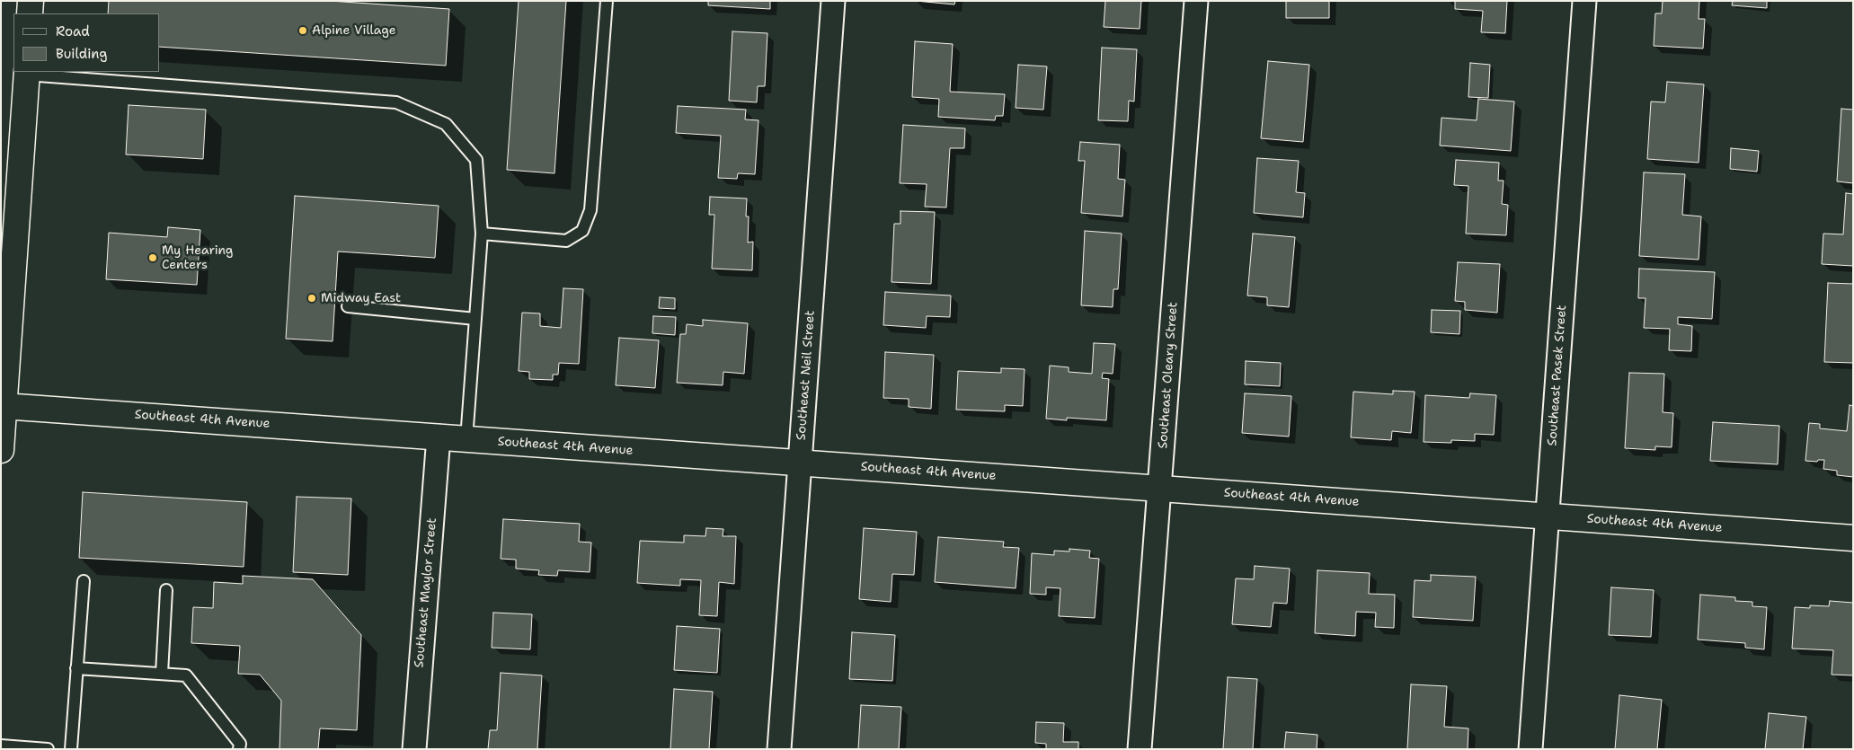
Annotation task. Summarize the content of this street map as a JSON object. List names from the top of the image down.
{
  "streets": {
    "street": [
      "Southeast Neil Street",
      "Southeast Oleary Street",
      "Southeast Pasek Street",
      "Southeast 4th Avenue",
      "Southeast Maylor Street"
    ]
  },
  "crossings": [
    ["Southeast Neil Street", "Southeast 4th Avenue"],
    ["Southeast Oleary Street", "Southeast 4th Avenue"],
    ["Southeast Pasek Street", "Southeast 4th Avenue"],
    ["Southeast 4th Avenue", "Southeast Maylor Street"]
  ],
  "places": ["Alpine Village", "My Hearing Centers", "Midway East"],
  "legend": ["Road", "Building"]
}
